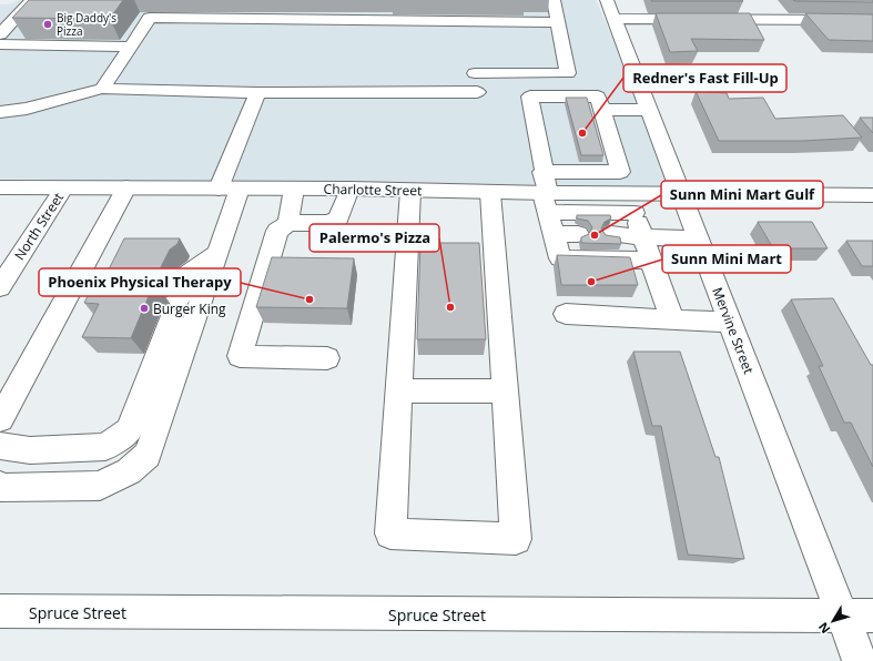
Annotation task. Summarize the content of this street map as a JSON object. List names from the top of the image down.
{
  "streets": {
    "street": [
      "Charlotte Street",
      "North Street",
      "Mervine Street",
      "Spruce Street"
    ]
  },
  "crossings": [
    ["Charlotte Street", "North Street"],
    ["Charlotte Street", "Mervine Street"],
    ["Mervine Street", "Spruce Street"]
  ],
  "places": [
    "Big Daddy's Pizza",
    "Redner's Fast Fill-Up",
    "Sunn Mini Mart Gulf",
    "Sunn Mini Mart",
    "Phoenix Physical Therapy",
    "Palermo's Pizza",
    "Burger King"
  ],
  "north": "bottom left"
}
